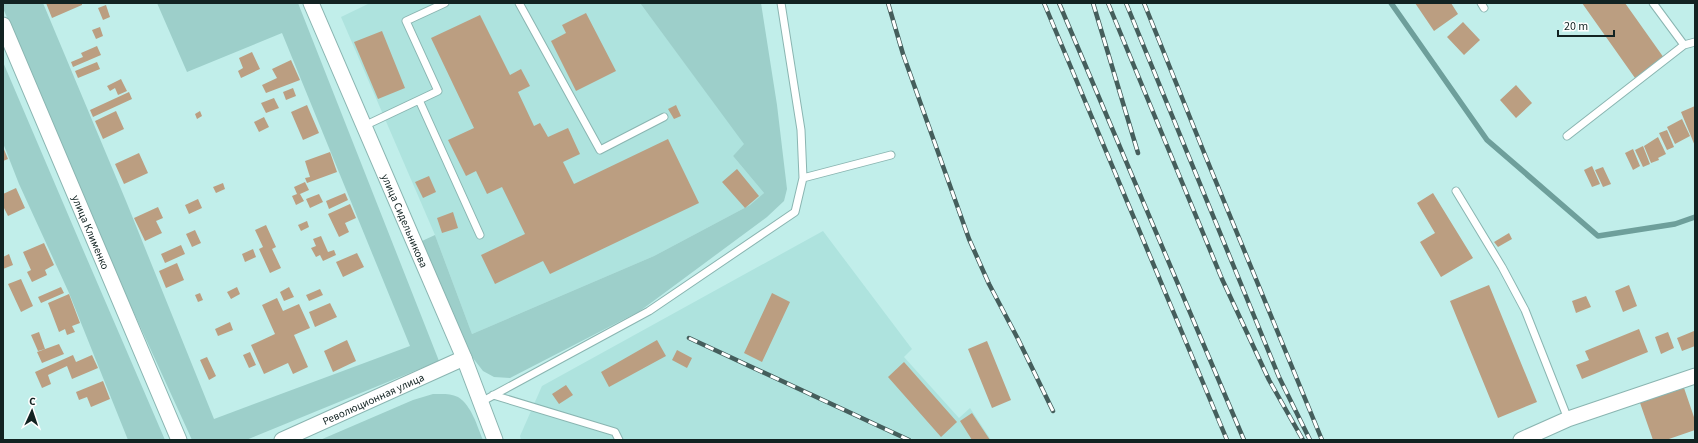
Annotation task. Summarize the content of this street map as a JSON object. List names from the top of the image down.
{
  "streets": {
    "street": ["улица Сидельникова", "улица Клименко", "Революционная улица"]
  },
  "crossings": [
    ["улица Сидельникова", "Революционная улица"]
  ],
  "scale_bar": "20 m",
  "north": "top"
}
